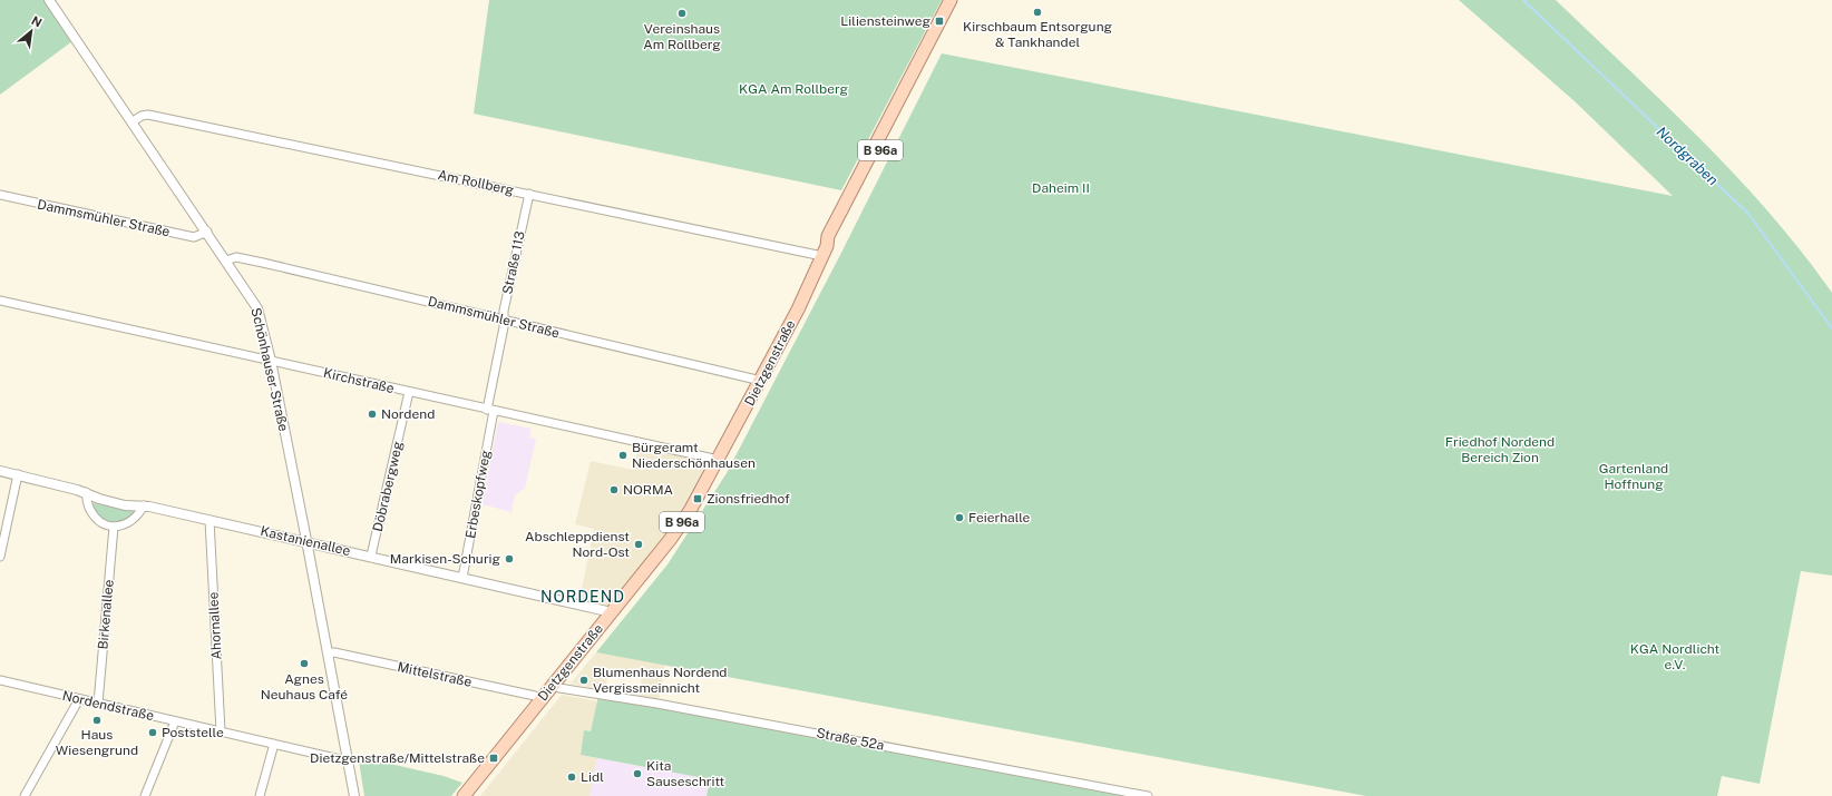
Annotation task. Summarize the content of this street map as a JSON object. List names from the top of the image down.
{
  "streets": {
    "main road": ["B 96a", "Dietzgenstraße"],
    "street": [
      "Am Rollberg",
      "Dammsmühler Straße",
      "Straße 113",
      "Schönhauser Straße",
      "Kirchstraße",
      "Döbrabergweg",
      "Erbeskopfweg",
      "Kastanienallee",
      "Birkenallee",
      "Ahornallee",
      "Mittelstraße",
      "Nordendstraße",
      "Straße 52a"
    ]
  },
  "crossings": [
    ["Am Rollberg", "Straße 113"],
    ["Am Rollberg", "Dietzgenstraße"],
    ["Am Rollberg", "Schönhauser Straße"],
    ["Dammsmühler Straße", "Straße 113"],
    ["Dammsmühler Straße", "Dietzgenstraße"],
    ["Dammsmühler Straße", "Schönhauser Straße"],
    ["Straße 113", "Kirchstraße"],
    ["Straße 113", "Erbeskopfweg"],
    ["Dietzgenstraße", "Kirchstraße"],
    ["Dietzgenstraße", "Kastanienallee"],
    ["Dietzgenstraße", "Mittelstraße"],
    ["Dietzgenstraße", "Straße 52a"],
    ["Schönhauser Straße", "Kirchstraße"],
    ["Schönhauser Straße", "Kastanienallee"],
    ["Schönhauser Straße", "Mittelstraße"],
    ["Schönhauser Straße", "Nordendstraße"],
    ["Kirchstraße", "Döbrabergweg"],
    ["Kirchstraße", "Erbeskopfweg"],
    ["Döbrabergweg", "Kastanienallee"],
    ["Erbeskopfweg", "Kastanienallee"],
    ["Kastanienallee", "Ahornallee"],
    ["Birkenallee", "Nordendstraße"],
    ["Ahornallee", "Nordendstraße"]
  ],
  "districts": ["NORDEND"],
  "water": ["Nordgraben"],
  "parks": [
    "KGA Am Rollberg",
    "Daheim II",
    "Friedhof Nordend Bereich Zion",
    "Gartenland Hoffnung",
    "KGA Nordlicht e.V."
  ],
  "places": {
    "other": [
      "Kirschbaum Entsorgung & Tankhandel",
      "Vereinshaus Am Rollberg",
      "Nordend",
      "Bürgeramt Niederschönhausen",
      "NORMA",
      "Feierhalle",
      "Abschleppdienst Nord-Ost",
      "Markisen-Schurig",
      "Agnes Neuhaus Café",
      "Blumenhaus Nordend Vergissmeinnicht",
      "Haus Wiesengrund",
      "Poststelle",
      "Kita Sauseschritt",
      "Lidl"
    ],
    "transit": ["Liliensteinweg", "Zionsfriedhof", "Dietzgenstraße/Mittelstraße"]
  },
  "north": "top right"
}
